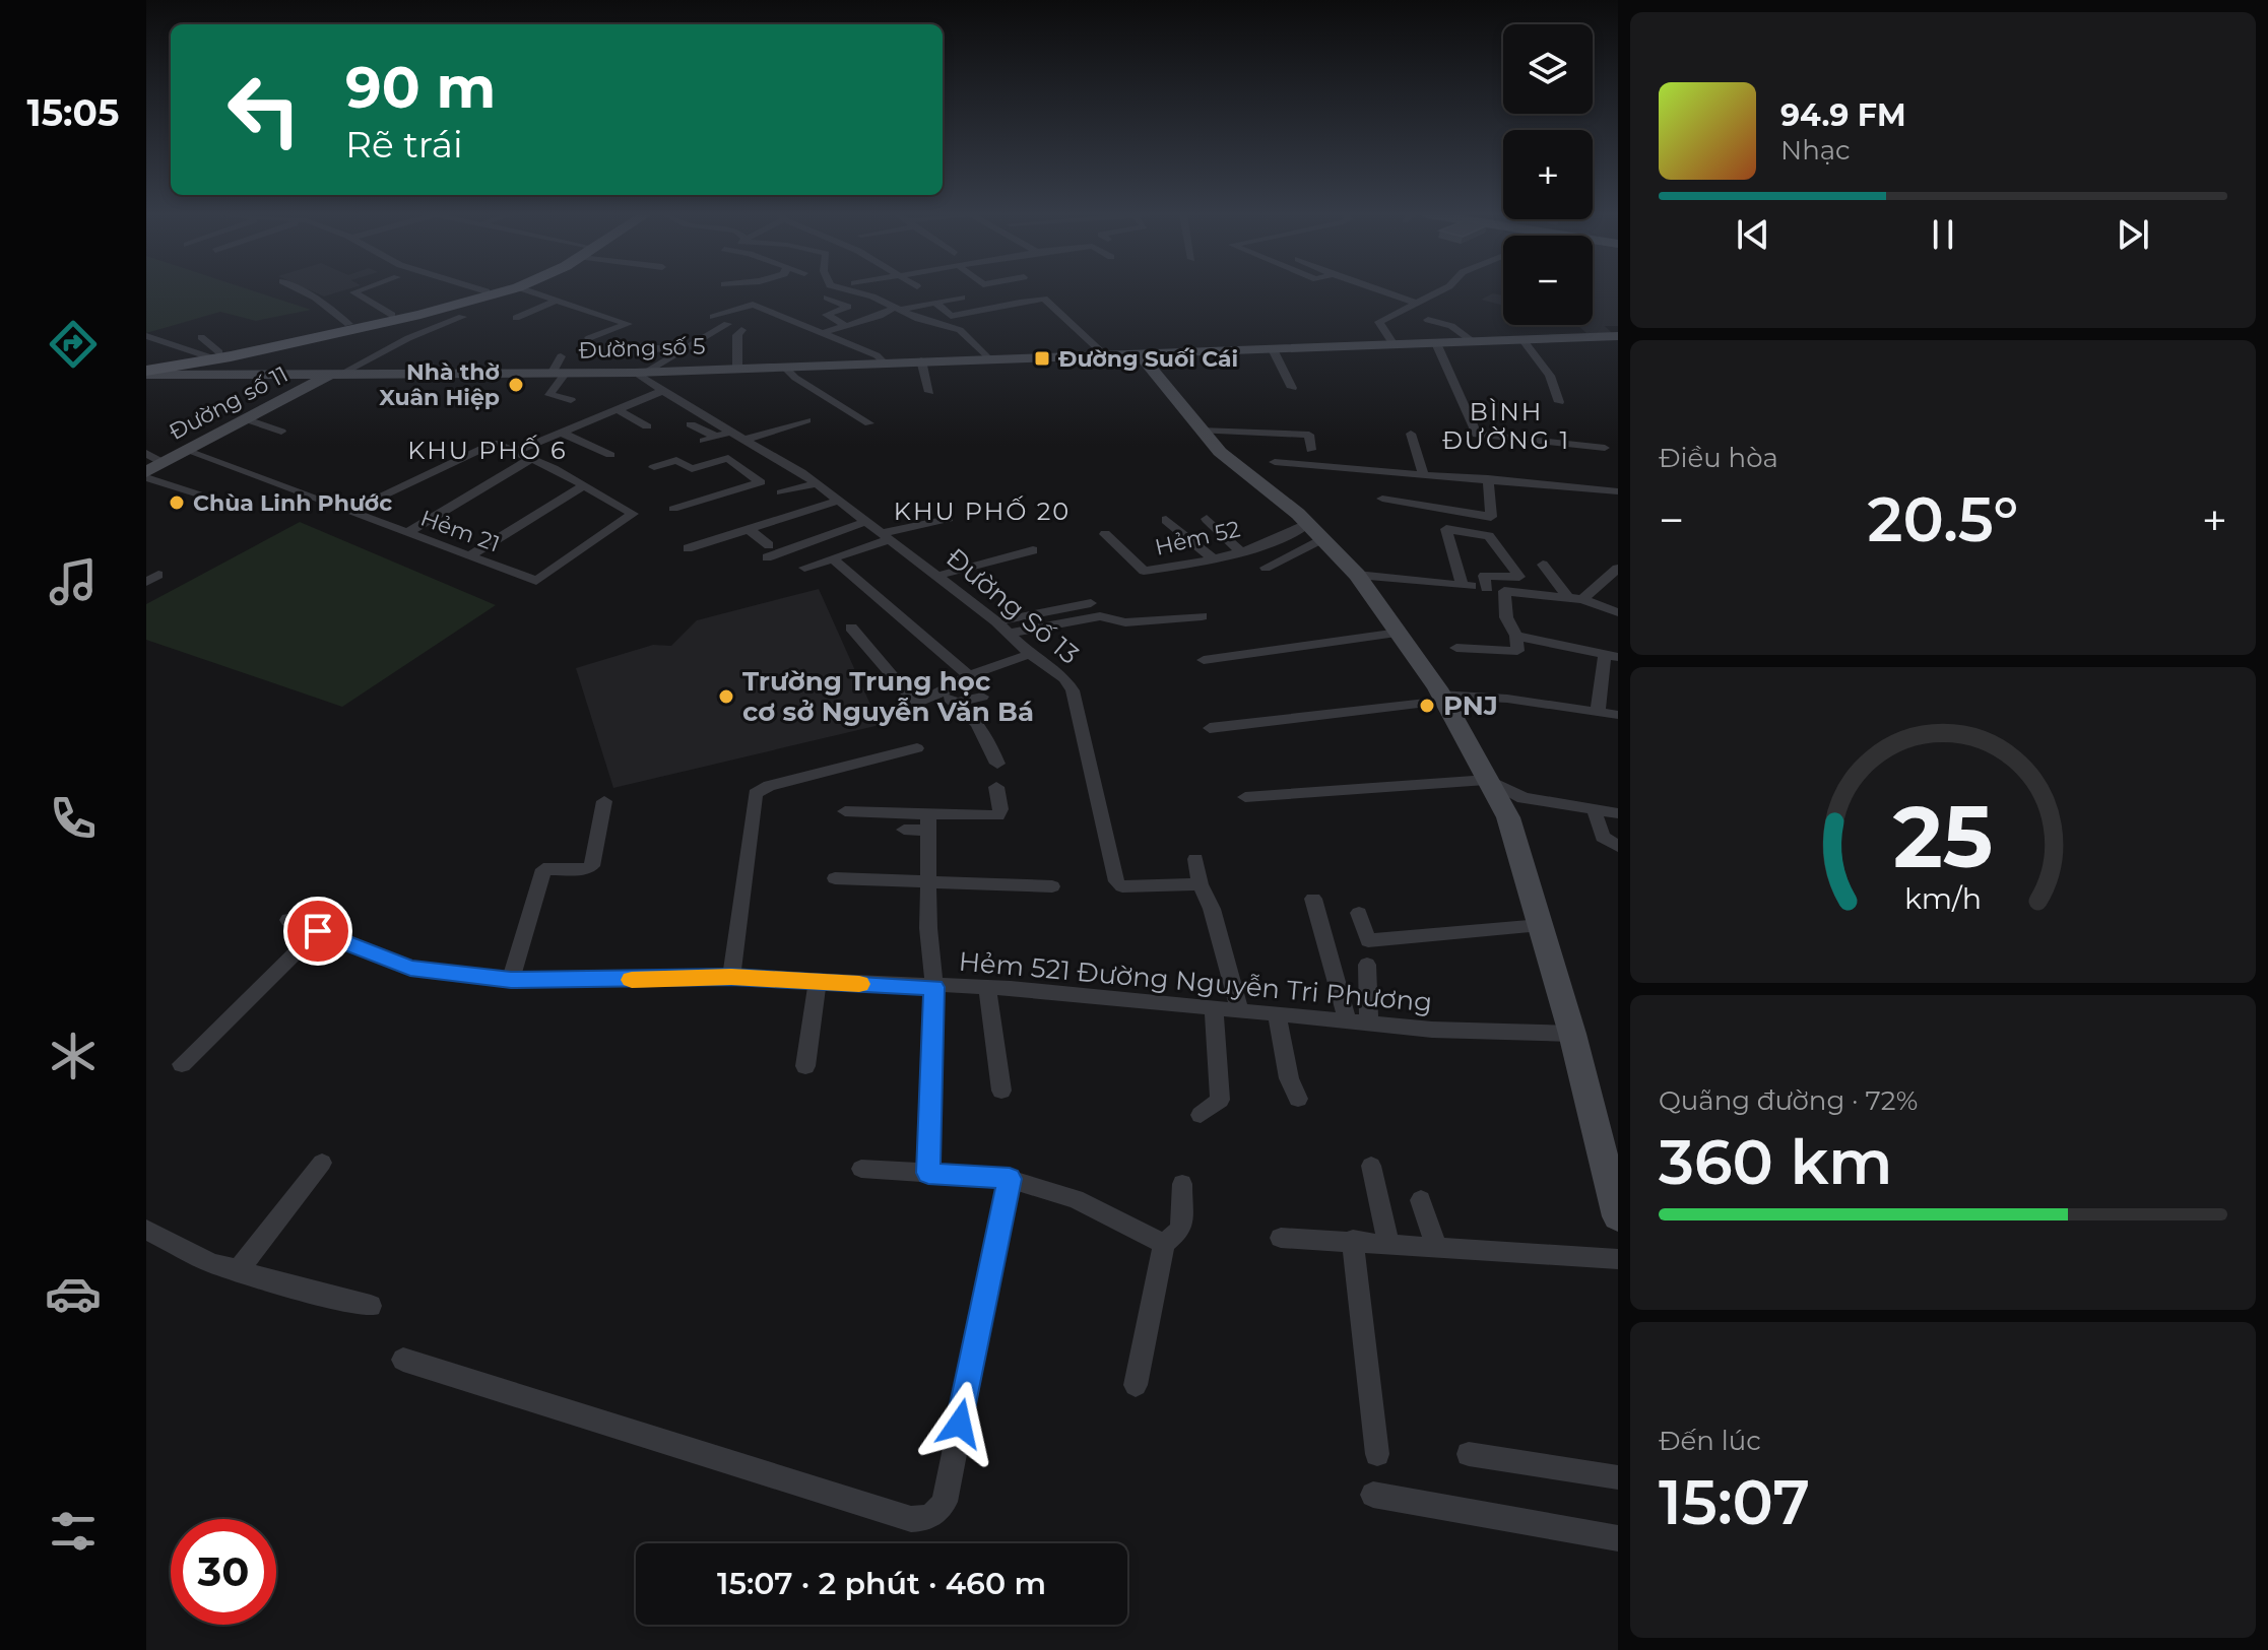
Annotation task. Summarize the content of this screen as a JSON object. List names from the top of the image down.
{
  "streets": {
    "main road": ["Đường số 5", "Đường số 11"],
    "street": [
      "Hẻm 21",
      "Hẻm 52",
      "Đường Số 13",
      "Hẻm 521 Đường Nguyễn Tri Phương"
    ]
  },
  "crossings": [
    ["Đường số 5", "Đường số 11"],
    ["Đường số 5", "Đường Số 13"],
    ["Đường số 11", "Hẻm 21"]
  ],
  "districts": ["BÌNH ĐƯỜNG 1", "KHU PHỐ 6", "KHU PHỐ 20"],
  "places": {
    "transit": ["Đường Suối Cái"],
    "other": [
      "Nhà thờ Xuân Hiệp",
      "Chùa Linh Phước",
      "Trường Trung học cơ sở Nguyễn Văn Bá",
      "PNJ"
    ]
  },
  "page": {
    "tabs": "15:05",
    "map_buttons": ["+", "−"],
    "turn": ["90 m", "Rẽ trái"],
    "song": ["94.9 FM", "Nhạc"],
    "tile": [
      "Điều hòa",
      ["Quãng đường · 72%", "360 km"],
      ["Đến lúc", "15:07"]
    ],
    "heat": ["−", "20.5°", "+"],
    "limit": "30",
    "trip": "15:07 · 2 phút · 460 m",
    "gauge": ["25", "km/h"]
  }
}
